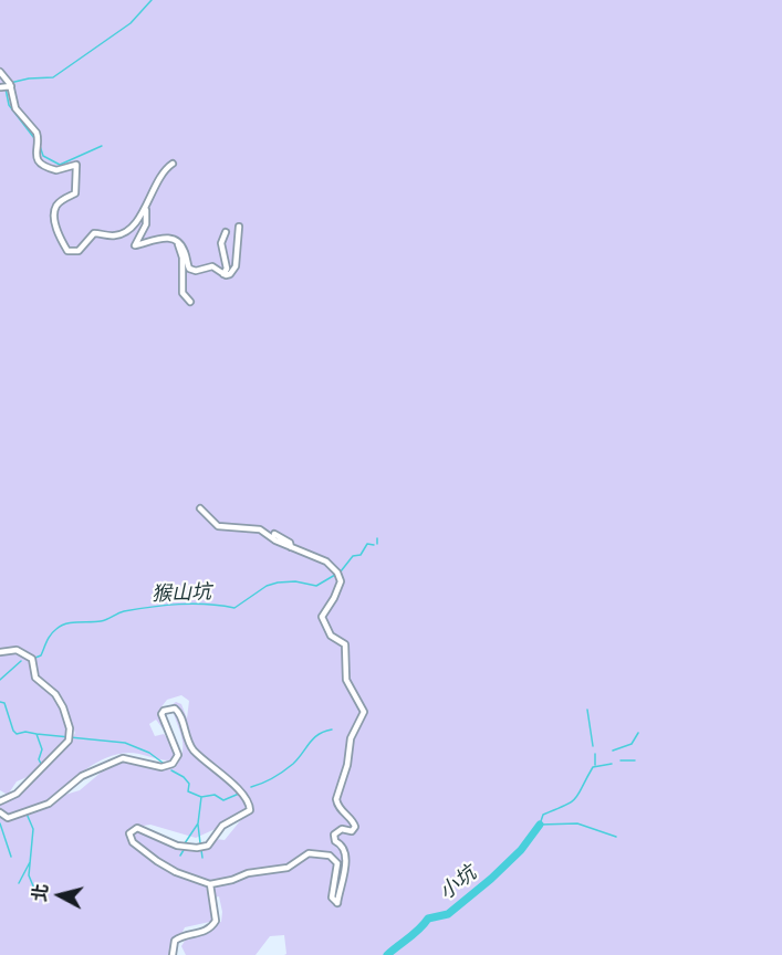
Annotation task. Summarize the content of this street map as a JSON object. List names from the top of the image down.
{
  "water": ["猴山坑", "小坑"],
  "north": "left"
}
